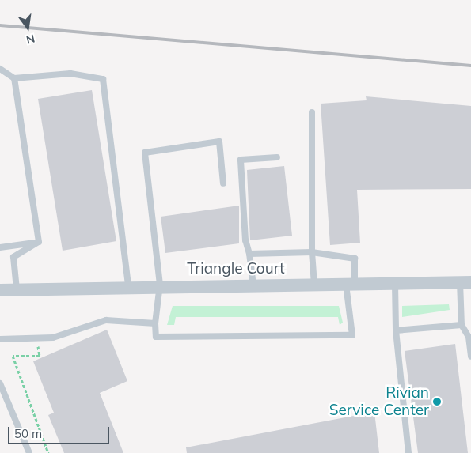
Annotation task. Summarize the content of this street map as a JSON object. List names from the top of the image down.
{
  "streets": {
    "street": ["Triangle Court"]
  },
  "places": ["Rivian Service Center"],
  "scale_bar": "50 m",
  "north": "bottom"
}
